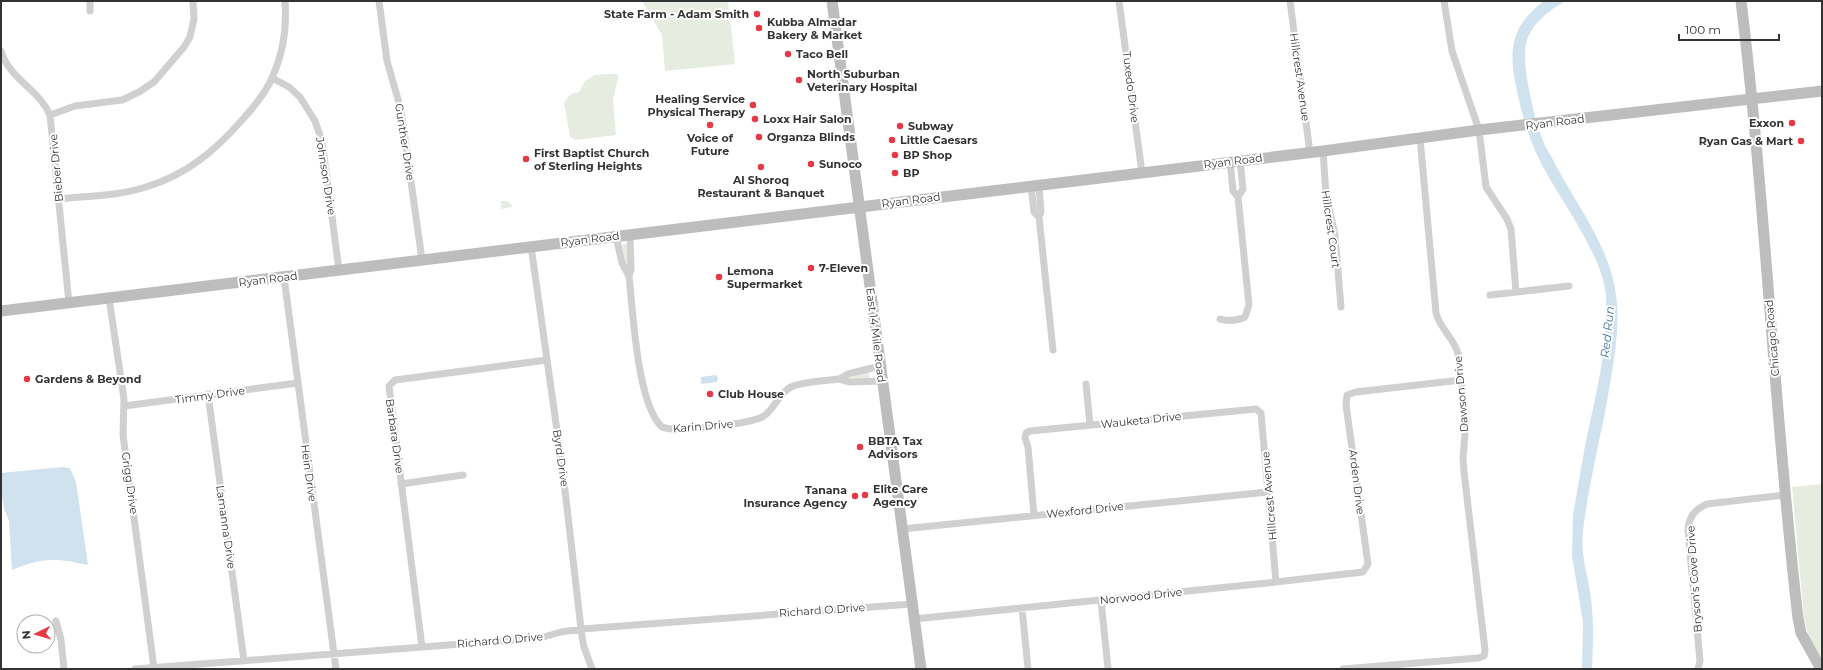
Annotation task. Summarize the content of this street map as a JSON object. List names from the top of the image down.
{
  "streets": {
    "main road": ["Ryan Road", "East 14 Mile Road", "Chicago Road"],
    "street": [
      "Hillcrest Avenue",
      "Tuxedo Drive",
      "Gunther Drive",
      "Bieber Drive",
      "Johnson Drive",
      "Hillcrest Court",
      "Dawson Drive",
      "Timmy Drive",
      "Wauketa Drive",
      "Karin Drive",
      "Barbara Drive",
      "Byrd Drive",
      "Hein Drive",
      "Arden Drive",
      "Grigg Drive",
      "Wexford Drive",
      "Lamanna Drive",
      "Bryson's Cove Drive",
      "Norwood Drive",
      "Richard O Drive"
    ]
  },
  "crossings": [
    ["Hillcrest Avenue", "Ryan Road"],
    ["Hillcrest Avenue", "Wauketa Drive"],
    ["Hillcrest Avenue", "Wexford Drive"],
    ["Hillcrest Avenue", "Norwood Drive"],
    ["Tuxedo Drive", "Ryan Road"],
    ["Ryan Road", "Gunther Drive"],
    ["Ryan Road", "Bieber Drive"],
    ["Ryan Road", "Johnson Drive"],
    ["Ryan Road", "Hillcrest Court"],
    ["Ryan Road", "East 14 Mile Road"],
    ["Ryan Road", "Chicago Road"],
    ["Ryan Road", "Dawson Drive"],
    ["Ryan Road", "Karin Drive"],
    ["Ryan Road", "Byrd Drive"],
    ["Ryan Road", "Hein Drive"],
    ["Ryan Road", "Grigg Drive"],
    ["East 14 Mile Road", "Karin Drive"],
    ["East 14 Mile Road", "Wexford Drive"],
    ["East 14 Mile Road", "Norwood Drive"],
    ["East 14 Mile Road", "Richard O Drive"],
    ["Chicago Road", "Bryson's Cove Drive"],
    ["Dawson Drive", "Arden Drive"],
    ["Timmy Drive", "Hein Drive"],
    ["Timmy Drive", "Grigg Drive"],
    ["Timmy Drive", "Lamanna Drive"],
    ["Wauketa Drive", "Wexford Drive"],
    ["Barbara Drive", "Byrd Drive"],
    ["Barbara Drive", "Richard O Drive"],
    ["Byrd Drive", "Richard O Drive"],
    ["Hein Drive", "Richard O Drive"],
    ["Arden Drive", "Norwood Drive"],
    ["Grigg Drive", "Richard O Drive"],
    ["Lamanna Drive", "Richard O Drive"]
  ],
  "water": ["Red Run"],
  "places": [
    "State Farm - Adam Smith",
    "Kubba Almadar Bakery & Market",
    "Taco Bell",
    "North Suburban Veterinary Hospital",
    "Healing Service Physical Therapy",
    "Loxx Hair Salon",
    "Exxon",
    "Voice of Future",
    "Subway",
    "Organza Blinds",
    "Little Caesars",
    "Ryan Gas & Mart",
    "BP Shop",
    "First Baptist Church of Sterling Heights",
    "Sunoco",
    "Al Shoroq Restaurant & Banquet",
    "BP",
    "7-Eleven",
    "Lemona Supermarket",
    "Gardens & Beyond",
    "Club House",
    "BBTA Tax Advisors",
    "Elite Care Agency",
    "Tanana Insurance Agency"
  ],
  "scale_bar": "100 m",
  "north": "left"
}
